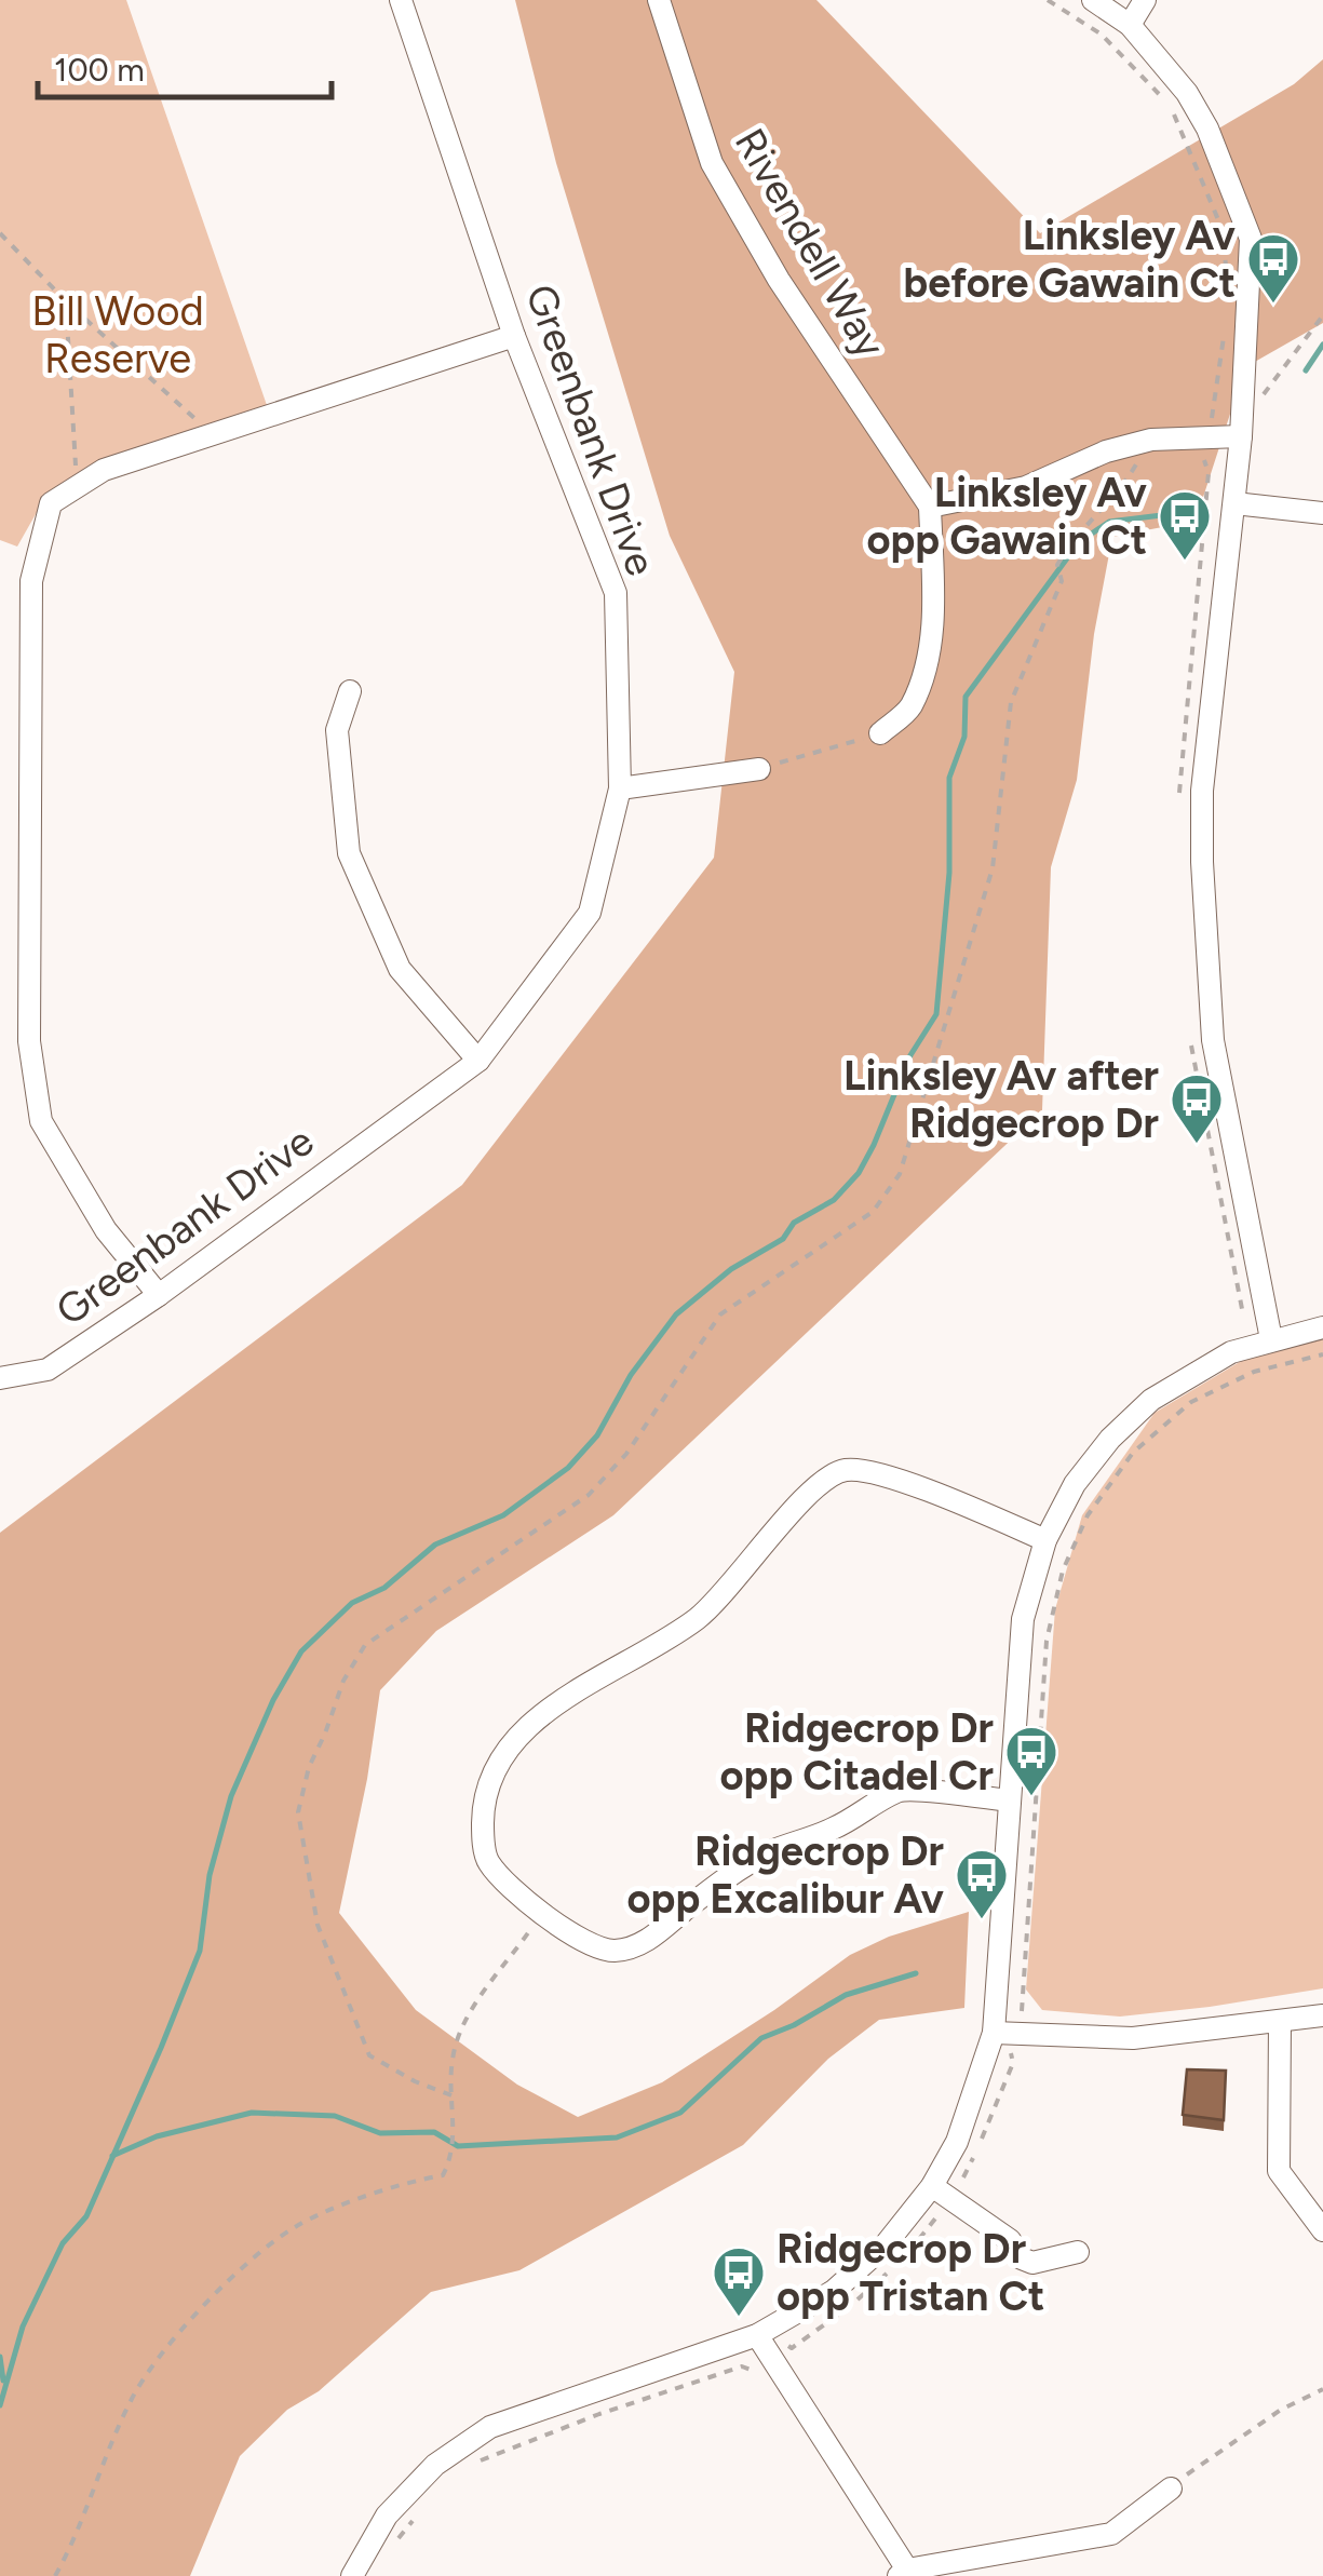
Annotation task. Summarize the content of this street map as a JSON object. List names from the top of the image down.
{
  "streets": {
    "street": ["Rivendell Way", "Greenbank Drive"]
  },
  "parks": ["Bill Wood Reserve"],
  "places": {
    "bus stop": [
      "Linksley Av before Gawain Ct",
      "Linksley Av opp Gawain Ct",
      "Linksley Av after Ridgecrop Dr",
      "Ridgecrop Dr opp Citadel Cr",
      "Ridgecrop Dr opp Excalibur Av",
      "Ridgecrop Dr opp Tristan Ct"
    ]
  },
  "scale_bar": "100 m"
}
